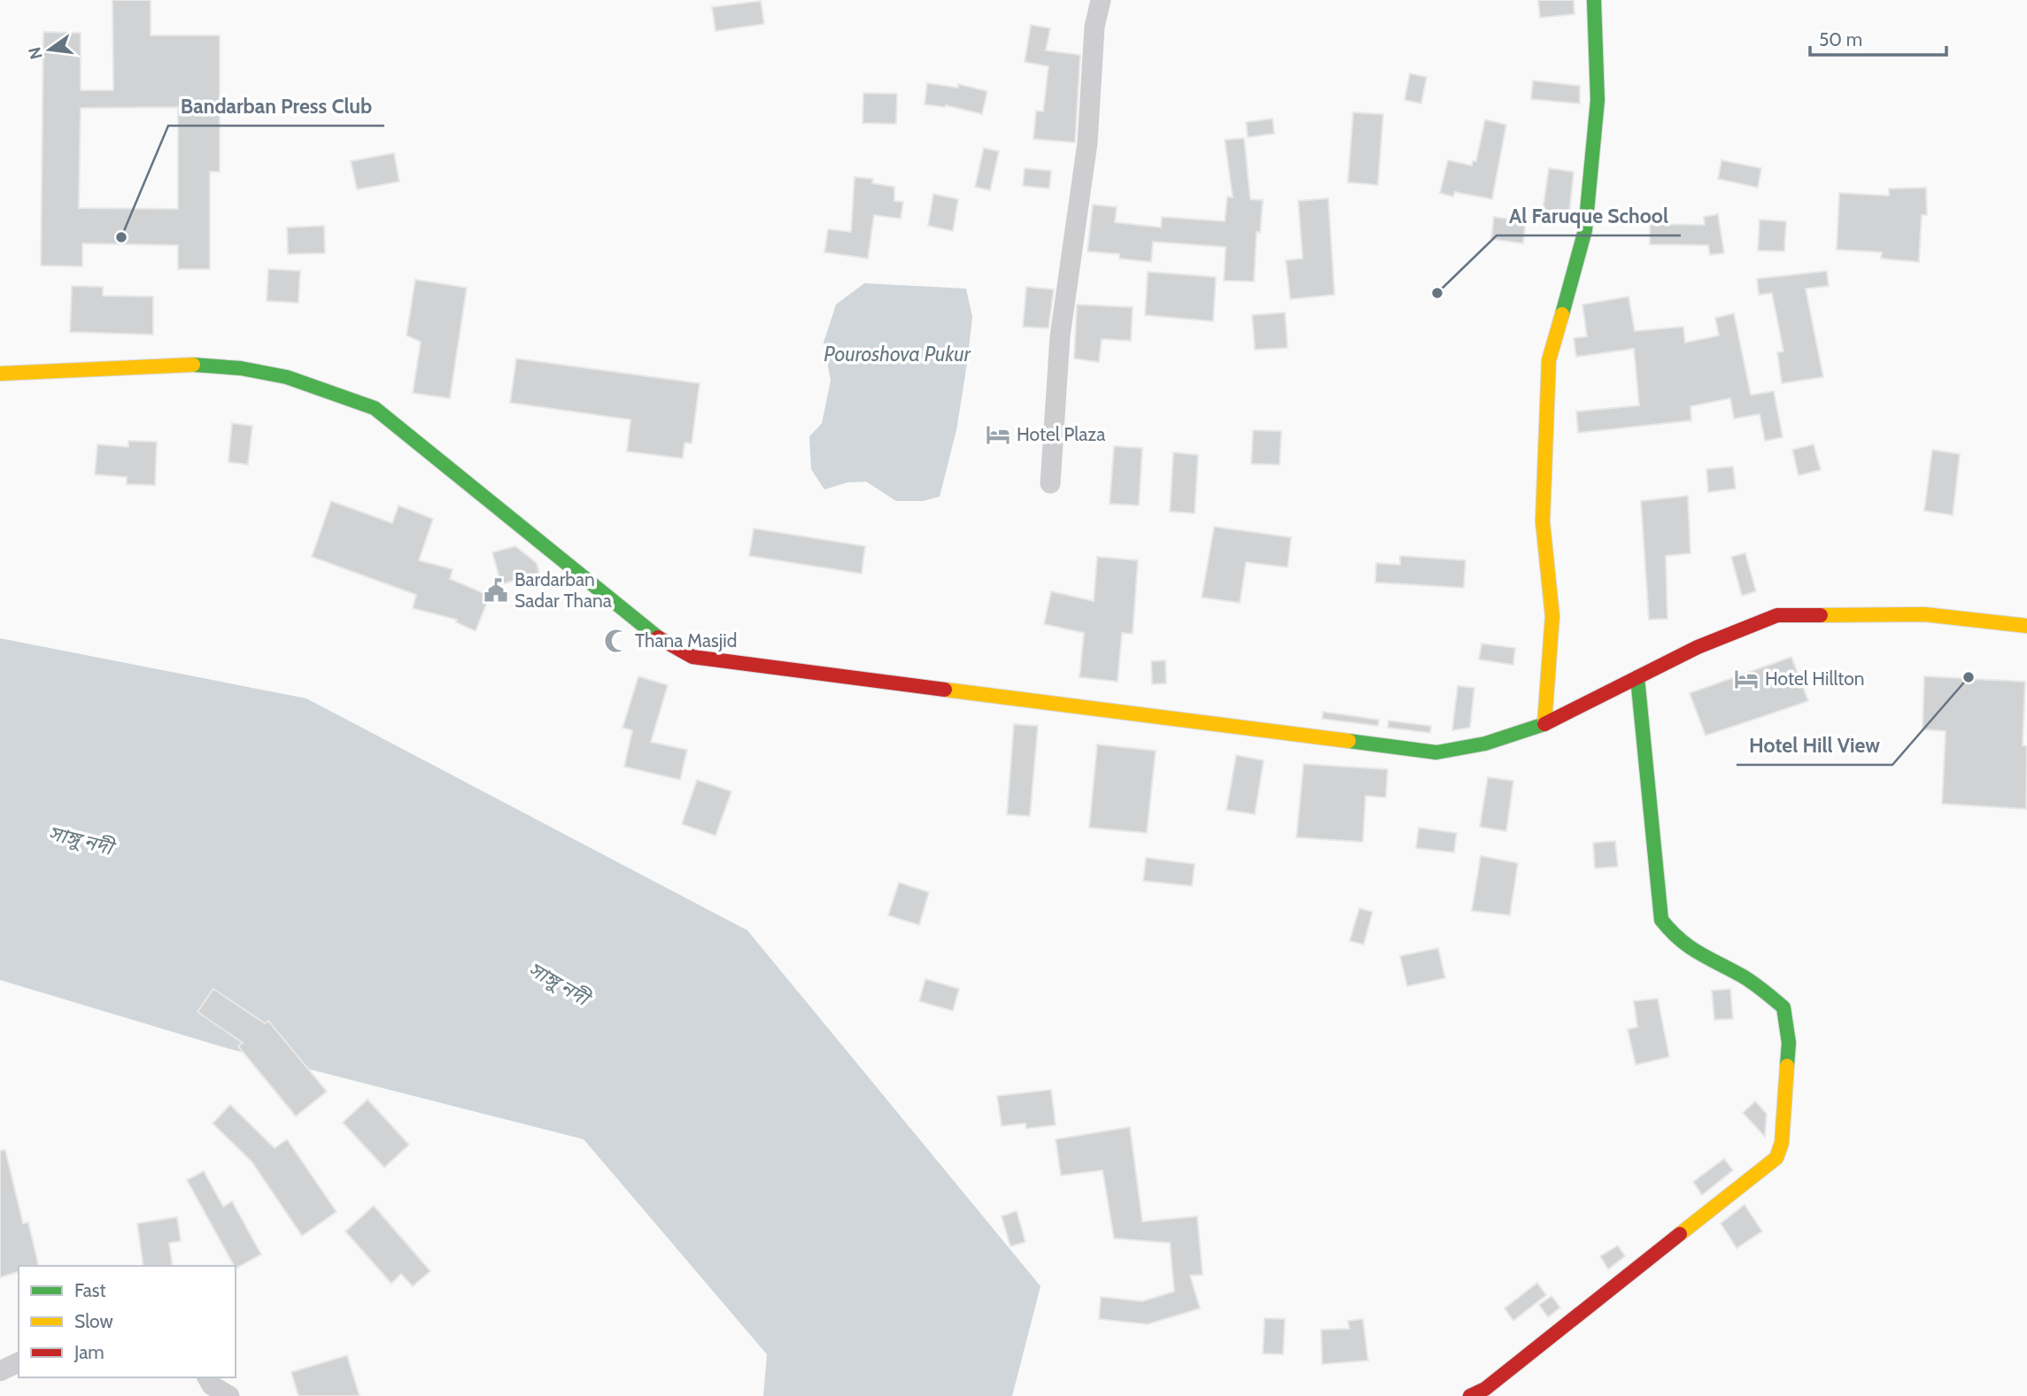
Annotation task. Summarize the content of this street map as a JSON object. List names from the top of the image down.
{
  "water": ["Pouroshova Pukur", "সাঙ্গু নদী"],
  "places": {
    "other": ["Bandarban Press Club", "Al Faruque School", "Hotel Hill View"],
    "hotel": ["Hotel Plaza", "Hotel Hillton"],
    "public building": ["Bardarban Sadar Thana"],
    "mosque": ["Thana Masjid"]
  },
  "legend": ["Fast", "Slow", "Jam"],
  "scale_bar": "50 m",
  "north": "left"
}
